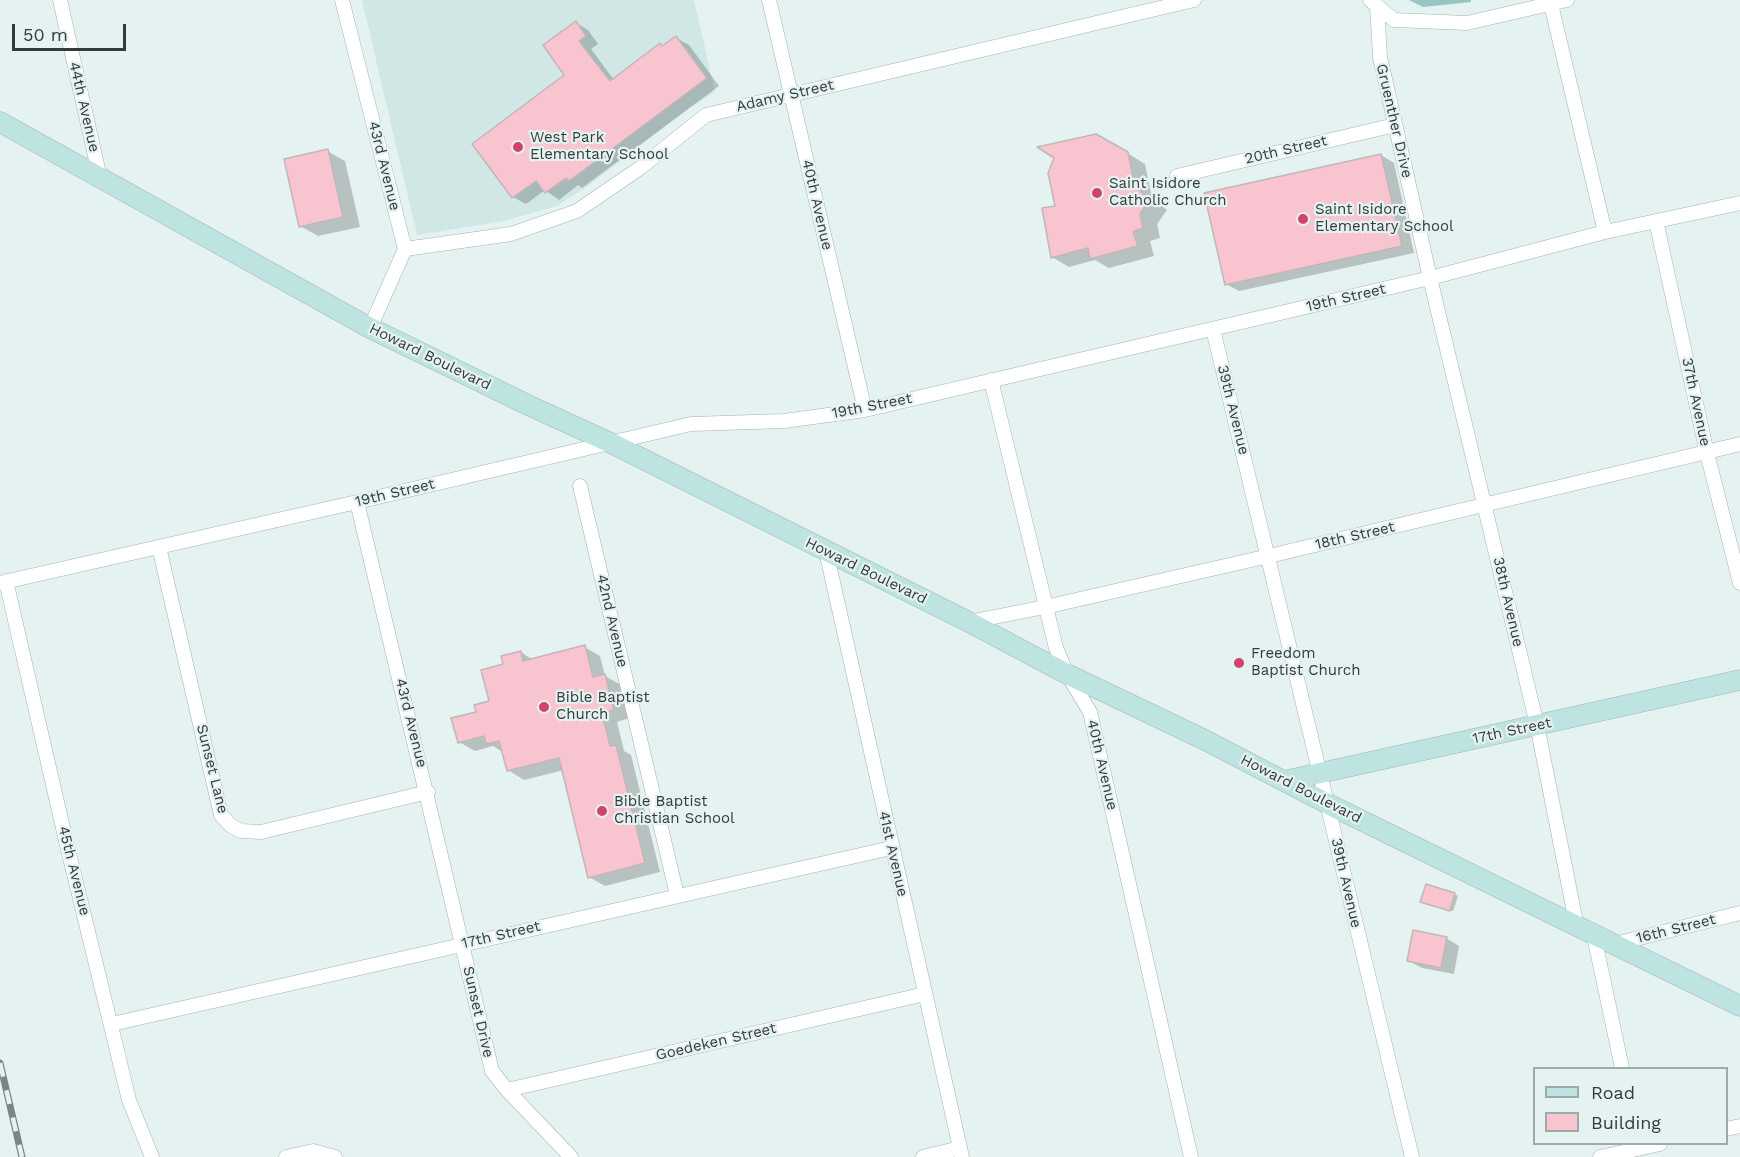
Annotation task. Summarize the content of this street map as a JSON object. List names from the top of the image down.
{
  "streets": {
    "main road": ["Howard Boulevard", "17th Street"],
    "street": [
      "Adamy Street",
      "44th Avenue",
      "Gruenther Drive",
      "20th Street",
      "43rd Avenue",
      "40th Avenue",
      "19th Street",
      "37th Avenue",
      "39th Avenue",
      "18th Street",
      "38th Avenue",
      "42nd Avenue",
      "Sunset Lane",
      "41st Avenue",
      "45th Avenue",
      "16th Street",
      "Sunset Drive",
      "Goedeken Street"
    ]
  },
  "crossings": [
    ["Adamy Street", "43rd Avenue"],
    ["Adamy Street", "40th Avenue"],
    ["44th Avenue", "Howard Boulevard"],
    ["Gruenther Drive", "20th Street"],
    ["Gruenther Drive", "19th Street"],
    ["Gruenther Drive", "38th Avenue"],
    ["43rd Avenue", "19th Street"],
    ["43rd Avenue", "17th Street"],
    ["43rd Avenue", "Sunset Lane"],
    ["43rd Avenue", "Sunset Drive"],
    ["40th Avenue", "19th Street"],
    ["40th Avenue", "Howard Boulevard"],
    ["40th Avenue", "18th Street"],
    ["19th Street", "Howard Boulevard"],
    ["19th Street", "37th Avenue"],
    ["19th Street", "39th Avenue"],
    ["19th Street", "38th Avenue"],
    ["19th Street", "Sunset Lane"],
    ["19th Street", "45th Avenue"],
    ["Howard Boulevard", "39th Avenue"],
    ["Howard Boulevard", "18th Street"],
    ["Howard Boulevard", "38th Avenue"],
    ["Howard Boulevard", "17th Street"],
    ["Howard Boulevard", "41st Avenue"],
    ["Howard Boulevard", "16th Street"],
    ["37th Avenue", "18th Street"],
    ["39th Avenue", "18th Street"],
    ["39th Avenue", "17th Street"],
    ["18th Street", "38th Avenue"],
    ["38th Avenue", "17th Street"],
    ["38th Avenue", "16th Street"],
    ["42nd Avenue", "17th Street"],
    ["17th Street", "41st Avenue"],
    ["17th Street", "45th Avenue"],
    ["17th Street", "Sunset Drive"],
    ["41st Avenue", "Goedeken Street"],
    ["Sunset Drive", "Goedeken Street"]
  ],
  "places": [
    "West Park Elementary School",
    "Saint Isidore Catholic Church",
    "Saint Isidore Elementary School",
    "Freedom Baptist Church",
    "Bible Baptist Church",
    "Bible Baptist Christian School"
  ],
  "legend": ["Road", "Building"],
  "scale_bar": "50 m"
}
